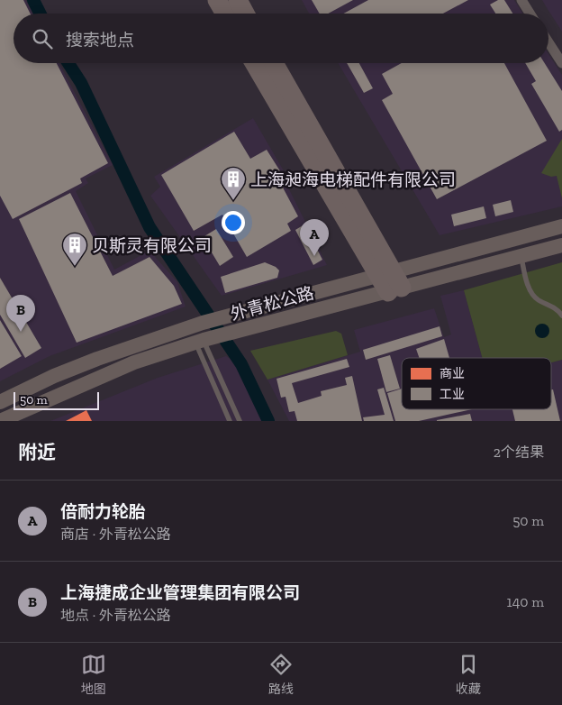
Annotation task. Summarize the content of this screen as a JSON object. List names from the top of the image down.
{
  "streets": {
    "main road": ["外青松公路"]
  },
  "places": {
    "building": ["上海昶海电梯配件有限公司", "贝斯灵有限公司"]
  },
  "legend": ["商业", "工业"],
  "scale_bar": "50 m",
  "page": {
    "search": "搜索地点",
    "pins": ["A", "B"],
    "scale": "50 m",
    "heading": ["附近", "2个结果"],
    "list": [
      {
        "mark": "A",
        "name": "倍耐力轮胎",
        "note": "商店 · 外青松公路",
        "value": "50 m"
      },
      {
        "mark": "B",
        "name": "上海捷成企业管理集团有限公司",
        "note": "地点 · 外青松公路",
        "value": "140 m"
      }
    ],
    "nav": ["地图", "路线", "收藏"]
  }
}
